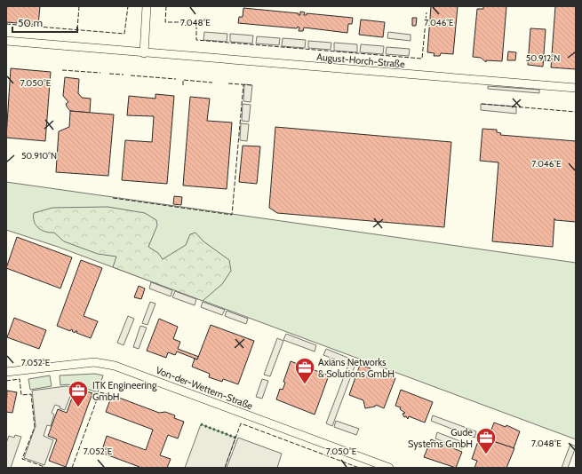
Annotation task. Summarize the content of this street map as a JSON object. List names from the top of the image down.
{
  "streets": {
    "street": ["August-Horch-Straße", "Von-der-Wettern-Straße"]
  },
  "places": {
    "office": ["Axians Networks & Solutions GmbH", "ITK Engineering GmbH", "Gude Systems GmbH"]
  },
  "scale_bar": "50 m",
  "coordinates": [
    "7.048°E",
    "7.046°E",
    "50.912°N",
    "7.050°E",
    "50.910°N",
    "7.052°E"
  ]
}
